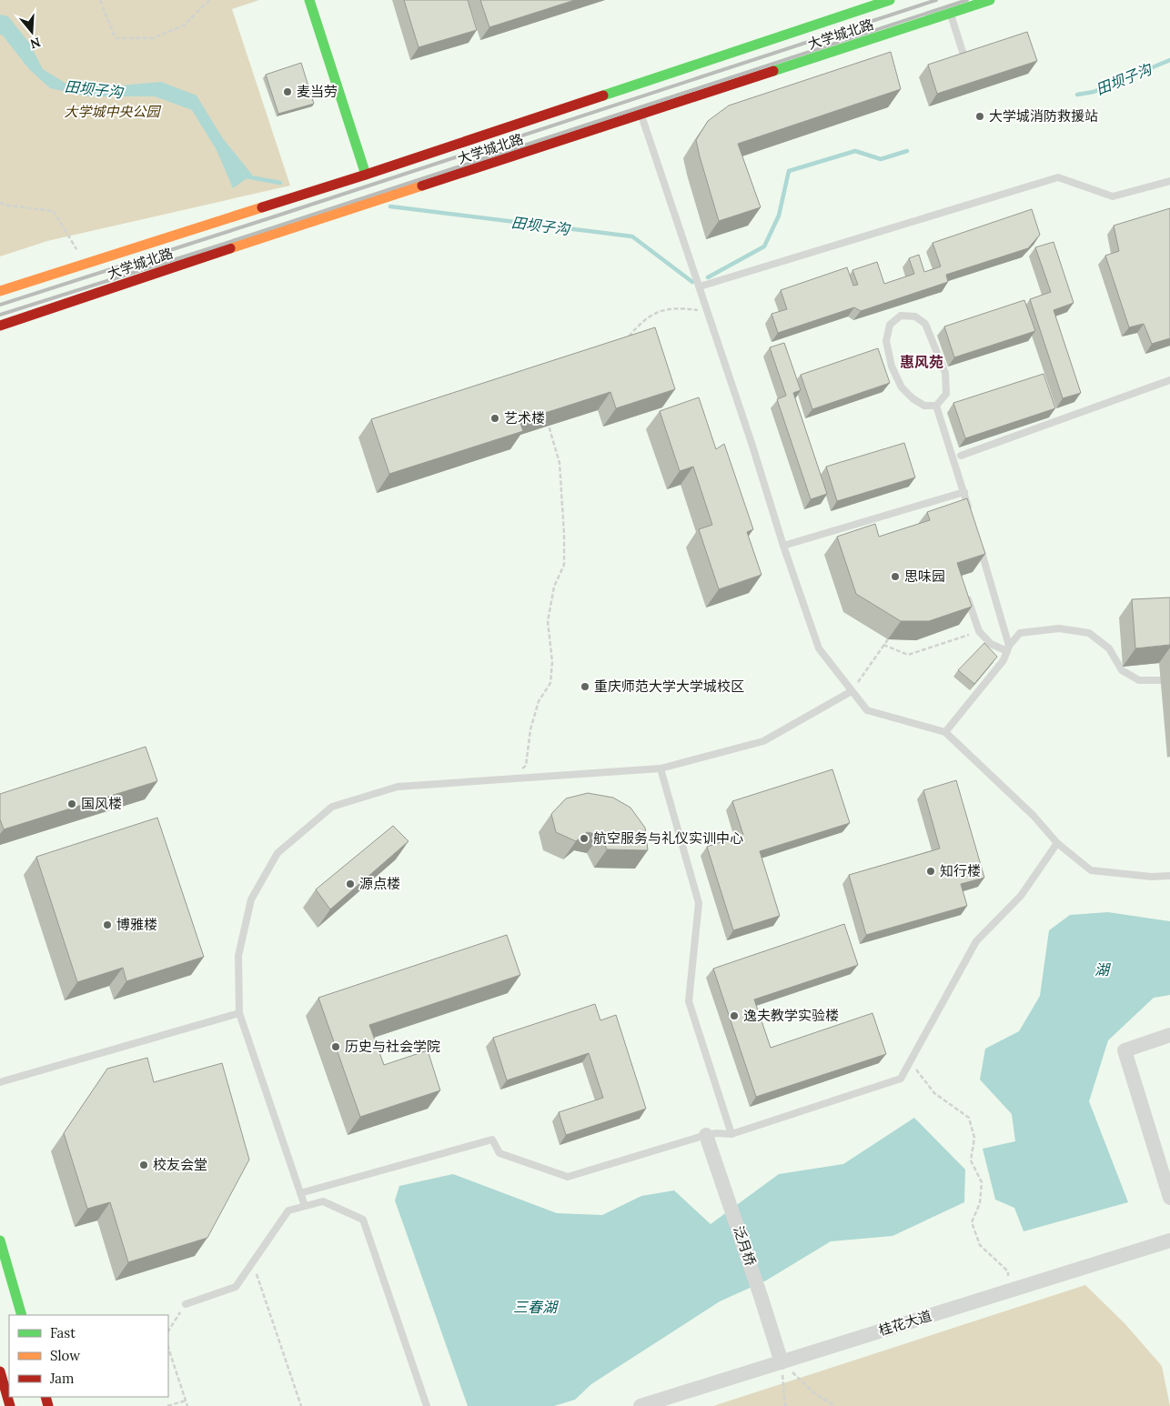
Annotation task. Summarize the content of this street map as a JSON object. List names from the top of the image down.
{
  "streets": {
    "main road": ["大学城北路"],
    "street": ["泛月桥", "桂花大道"]
  },
  "crossings": [
    ["泛月桥", "桂花大道"]
  ],
  "districts": ["惠风苑"],
  "water": ["田坝子沟", "湖", "三春湖"],
  "parks": ["大学城中央公园"],
  "places": [
    "麦当劳",
    "大学城消防救援站",
    "艺术楼",
    "思味园",
    "重庆师范大学大学城校区",
    "国风楼",
    "航空服务与礼仪实训中心",
    "知行楼",
    "源点楼",
    "博雅楼",
    "逸夫教学实验楼",
    "历史与社会学院",
    "校友会堂"
  ],
  "legend": ["Fast", "Slow", "Jam"],
  "north": "bottom"
}
